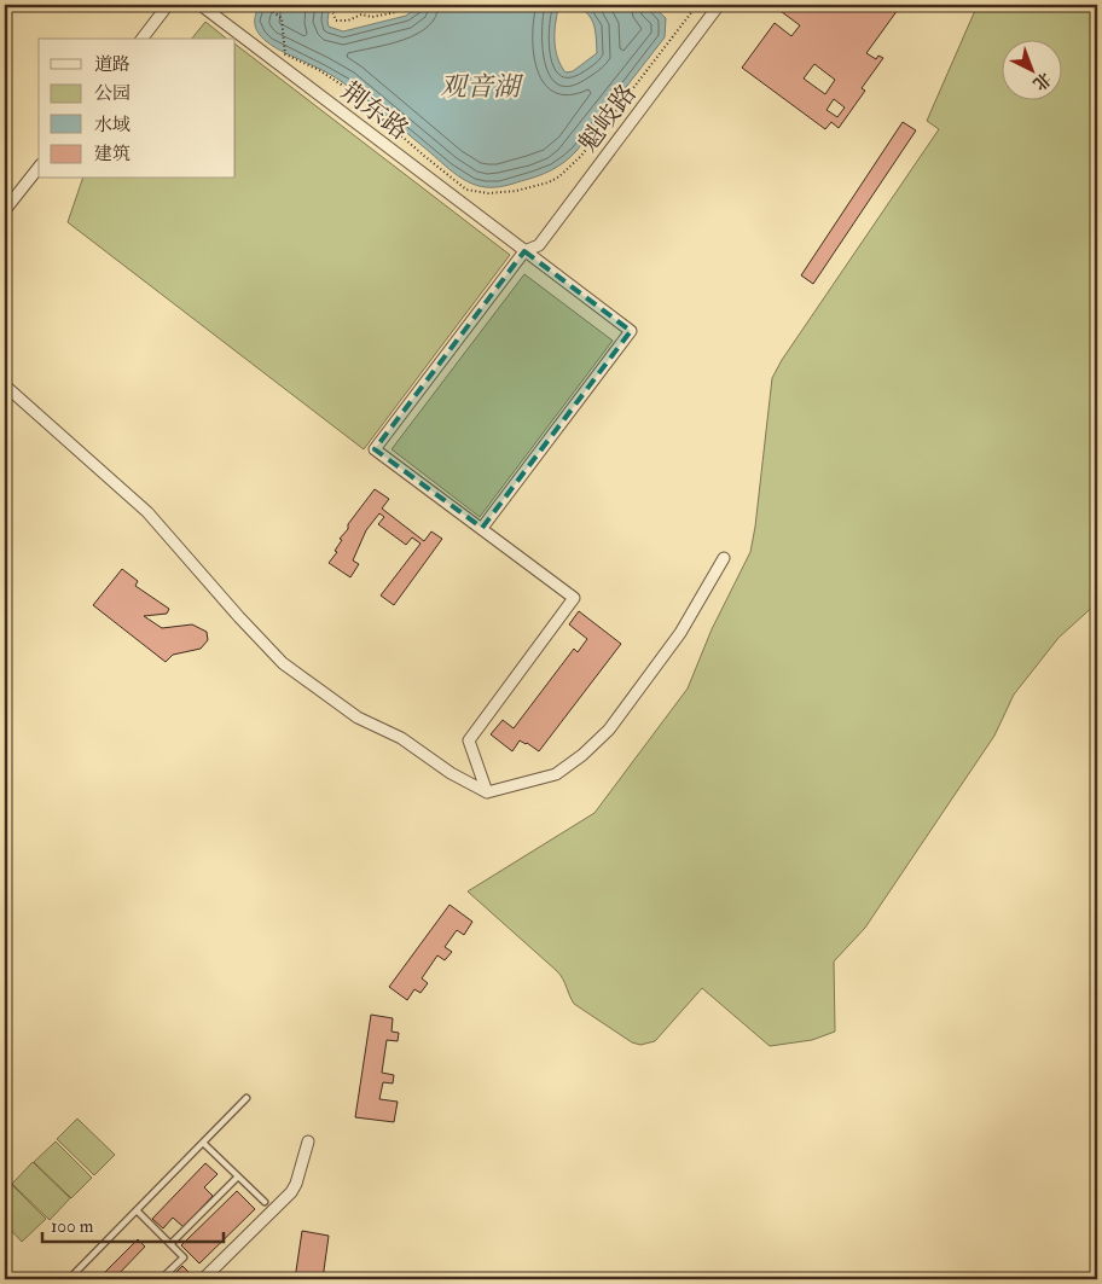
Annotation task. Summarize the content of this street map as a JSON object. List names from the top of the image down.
{
  "streets": {
    "street": ["荆东路", "魁岐路"]
  },
  "crossings": [
    ["荆东路", "魁岐路"]
  ],
  "water": ["观音湖"],
  "legend": [
    "道路",
    "公园",
    "水域",
    "建筑"
  ],
  "scale_bar": "100 m",
  "north": "bottom right"
}
